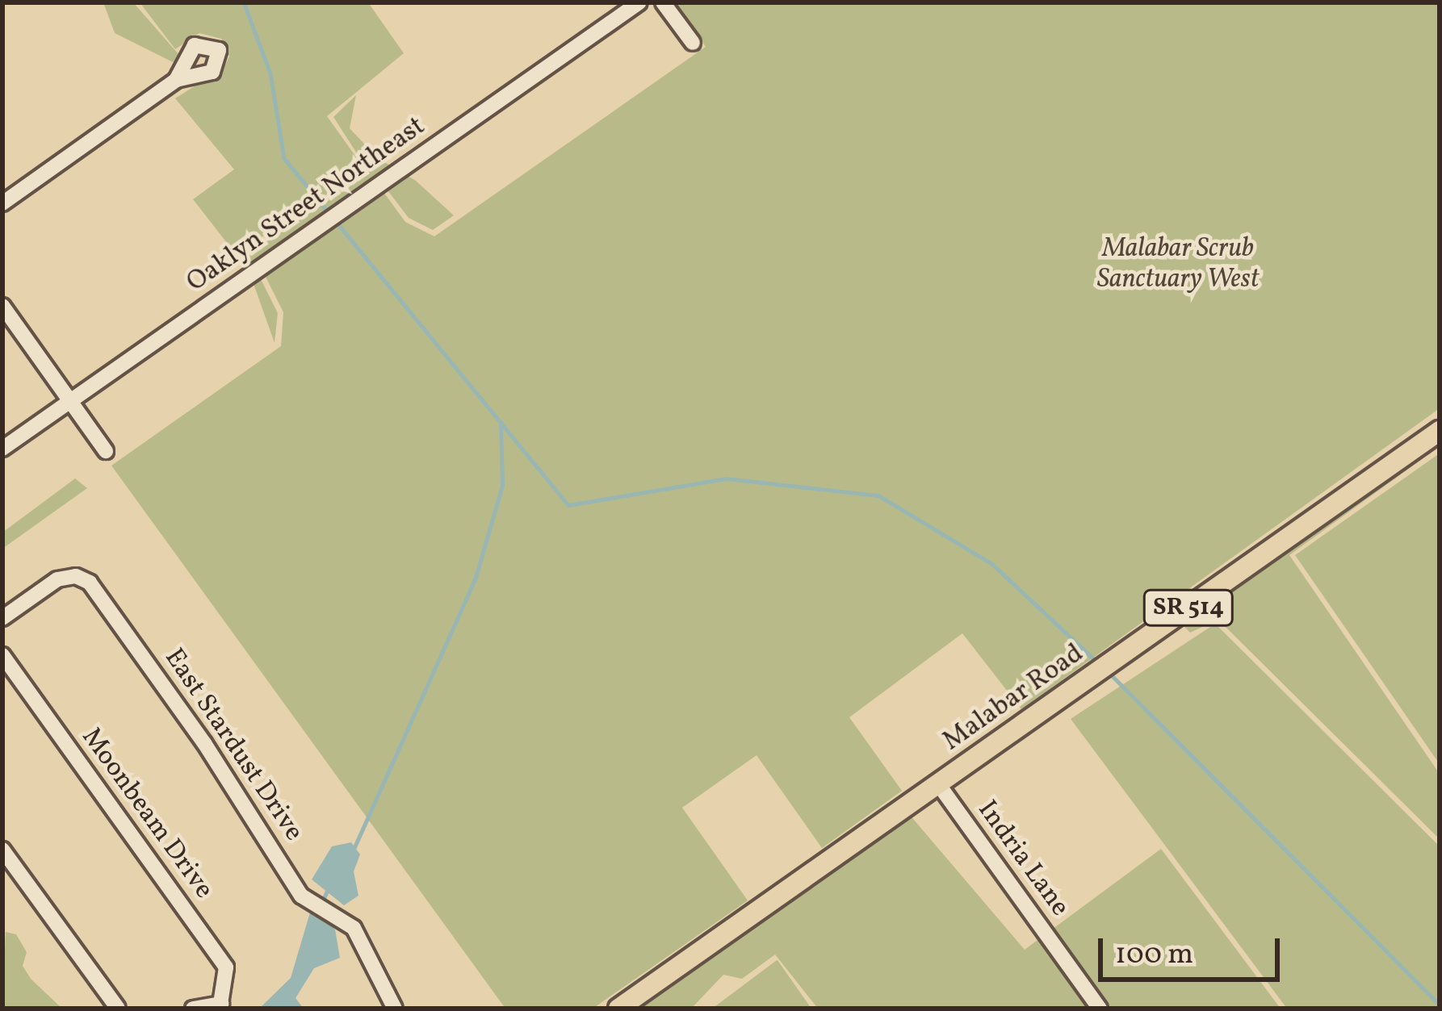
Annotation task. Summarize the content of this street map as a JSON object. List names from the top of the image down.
{
  "streets": {
    "main road": ["SR 514", "Malabar Road"],
    "street": [
      "Oaklyn Street Northeast",
      "East Stardust Drive",
      "Moonbeam Drive",
      "Indria Lane"
    ]
  },
  "crossings": [
    ["Malabar Road", "Indria Lane"]
  ],
  "parks": ["Malabar Scrub Sanctuary West"],
  "scale_bar": "100 m"
}
